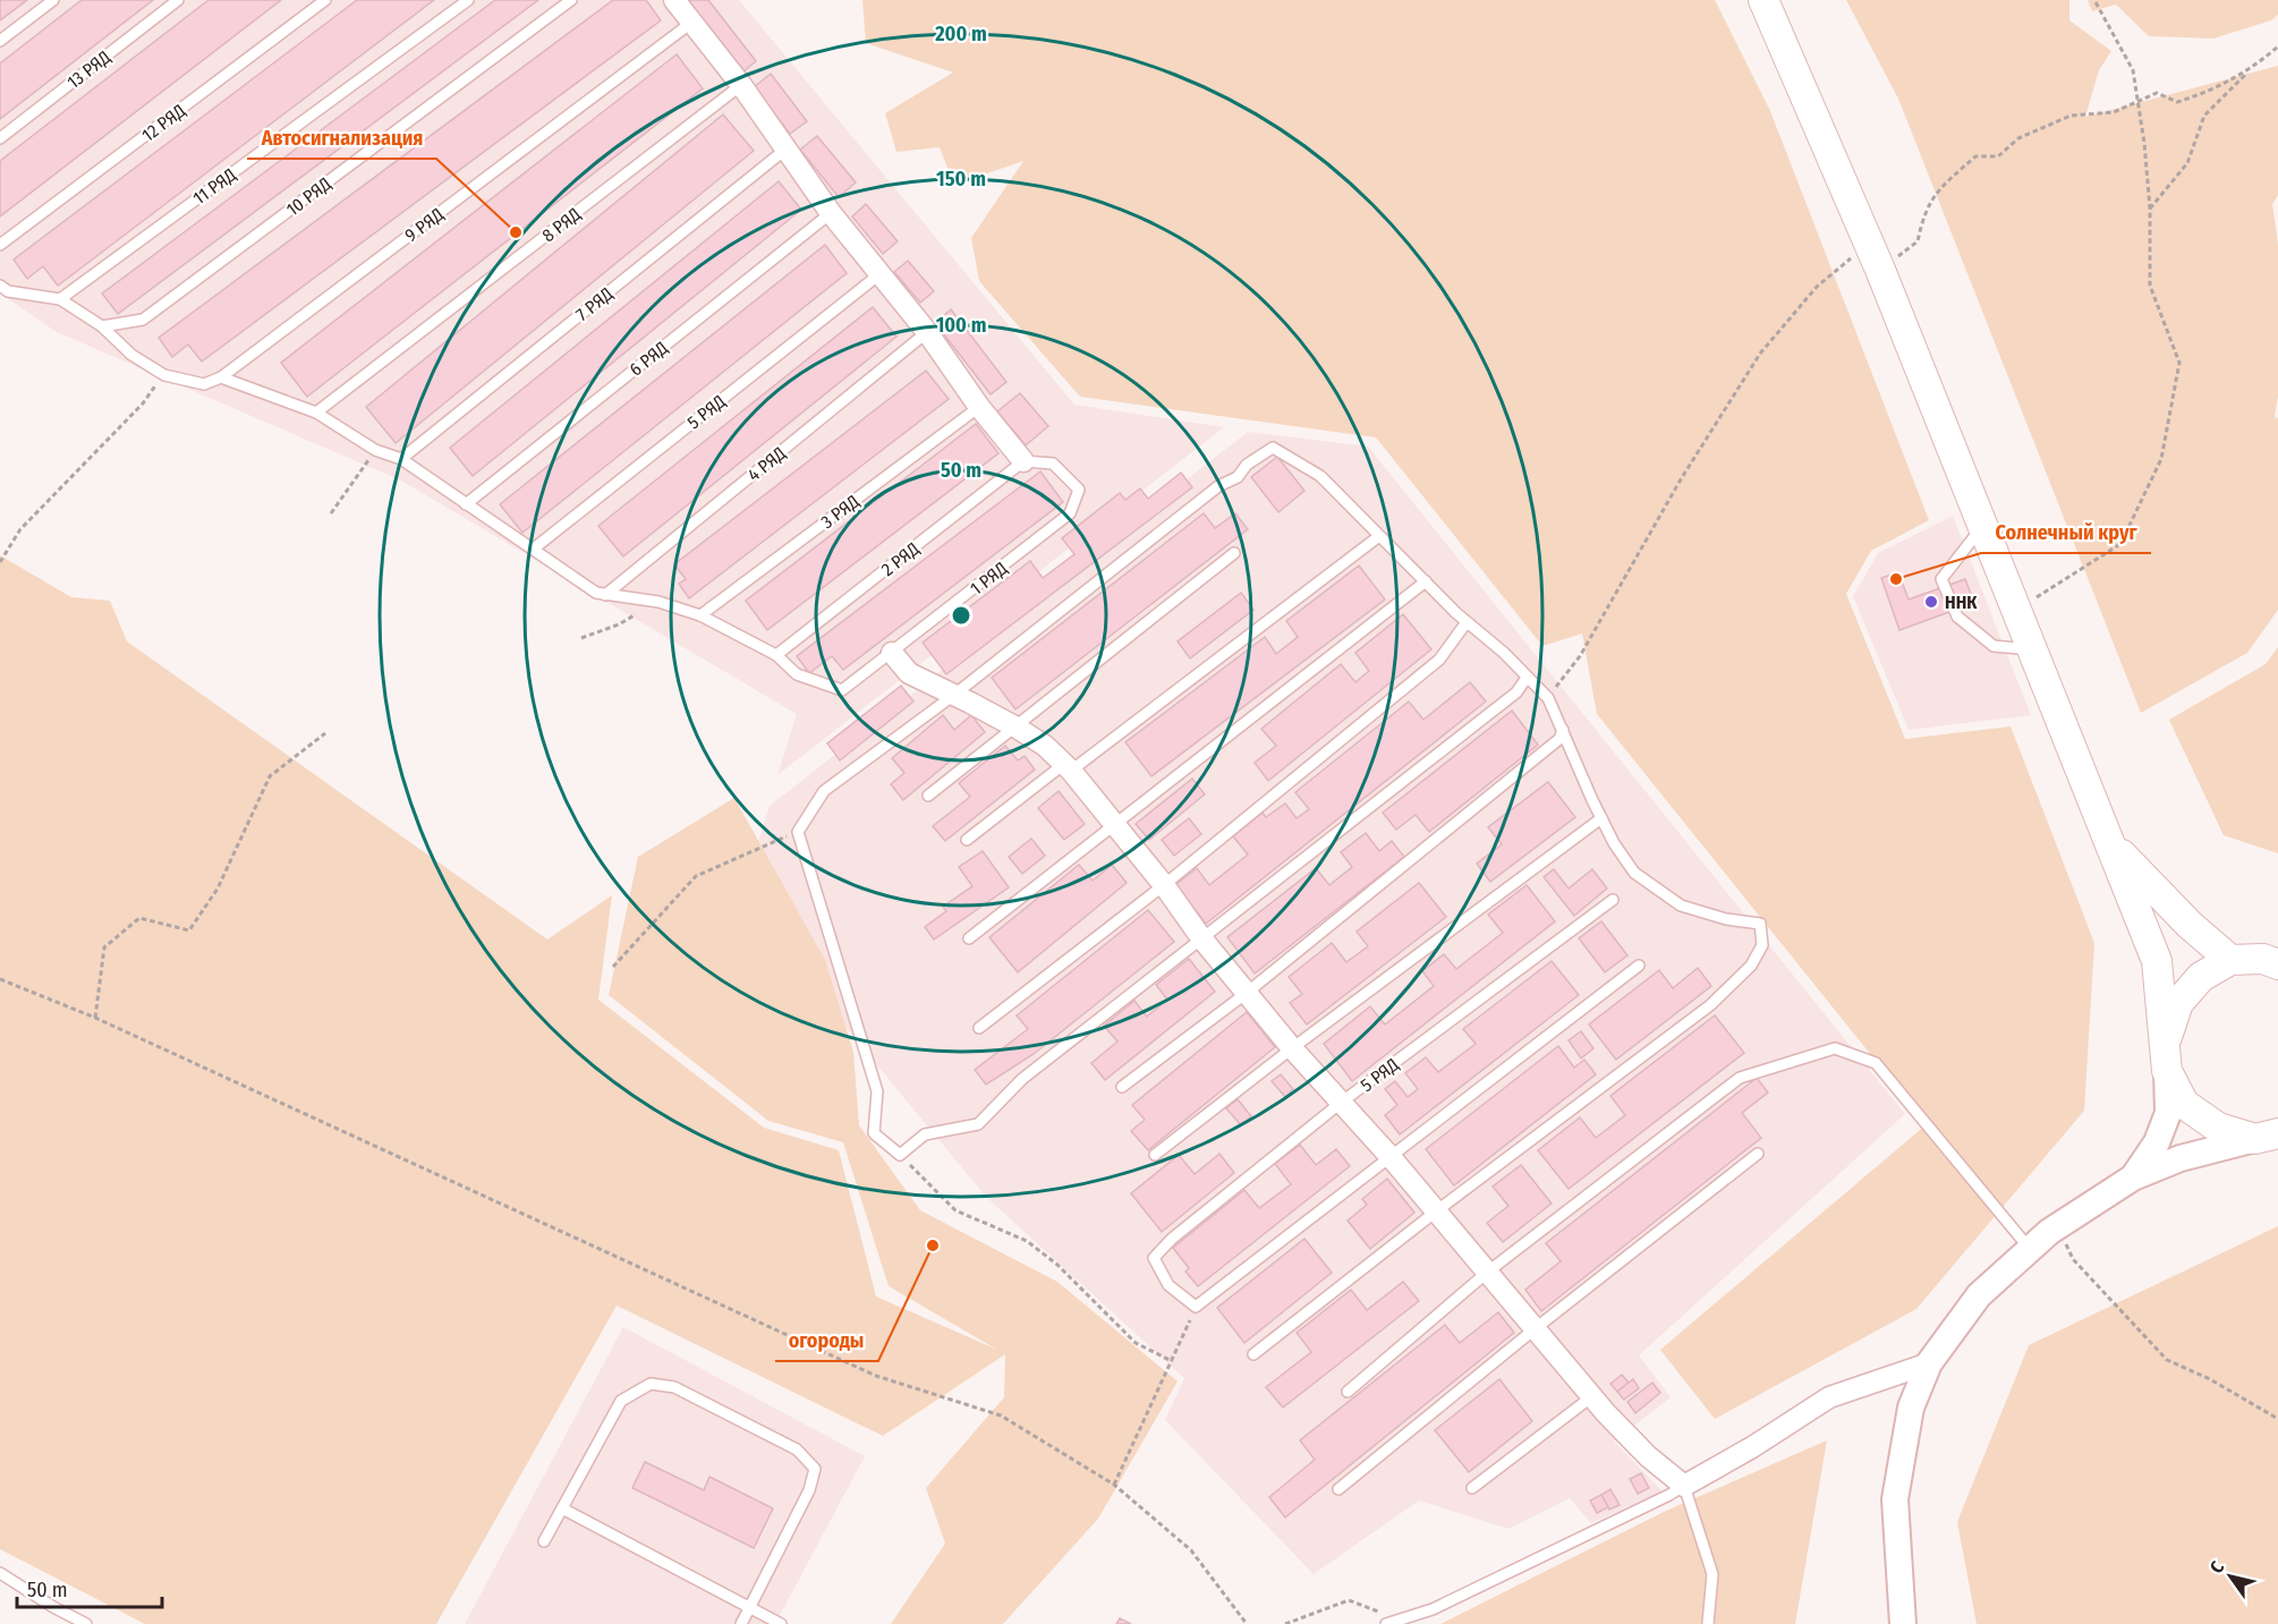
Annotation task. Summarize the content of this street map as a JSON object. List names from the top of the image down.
{
  "streets": {
    "lane": [
      "13 РЯД",
      "12 РЯД",
      "11 РЯД",
      "10 РЯД",
      "9 РЯД",
      "8 РЯД",
      "7 РЯД",
      "6 РЯД",
      "5 РЯД",
      "4 РЯД",
      "3 РЯД",
      "2 РЯД",
      "1 РЯД"
    ]
  },
  "crossings": [
    ["2 РЯД", "1 РЯД"]
  ],
  "places": [
    "Автосигнализация",
    "Солнечный круг",
    "ННК",
    "огороды"
  ],
  "scale_bar": "50 m",
  "north": "top left",
  "rings": [
    "200 m",
    "150 m",
    "100 m",
    "50 m"
  ]
}
